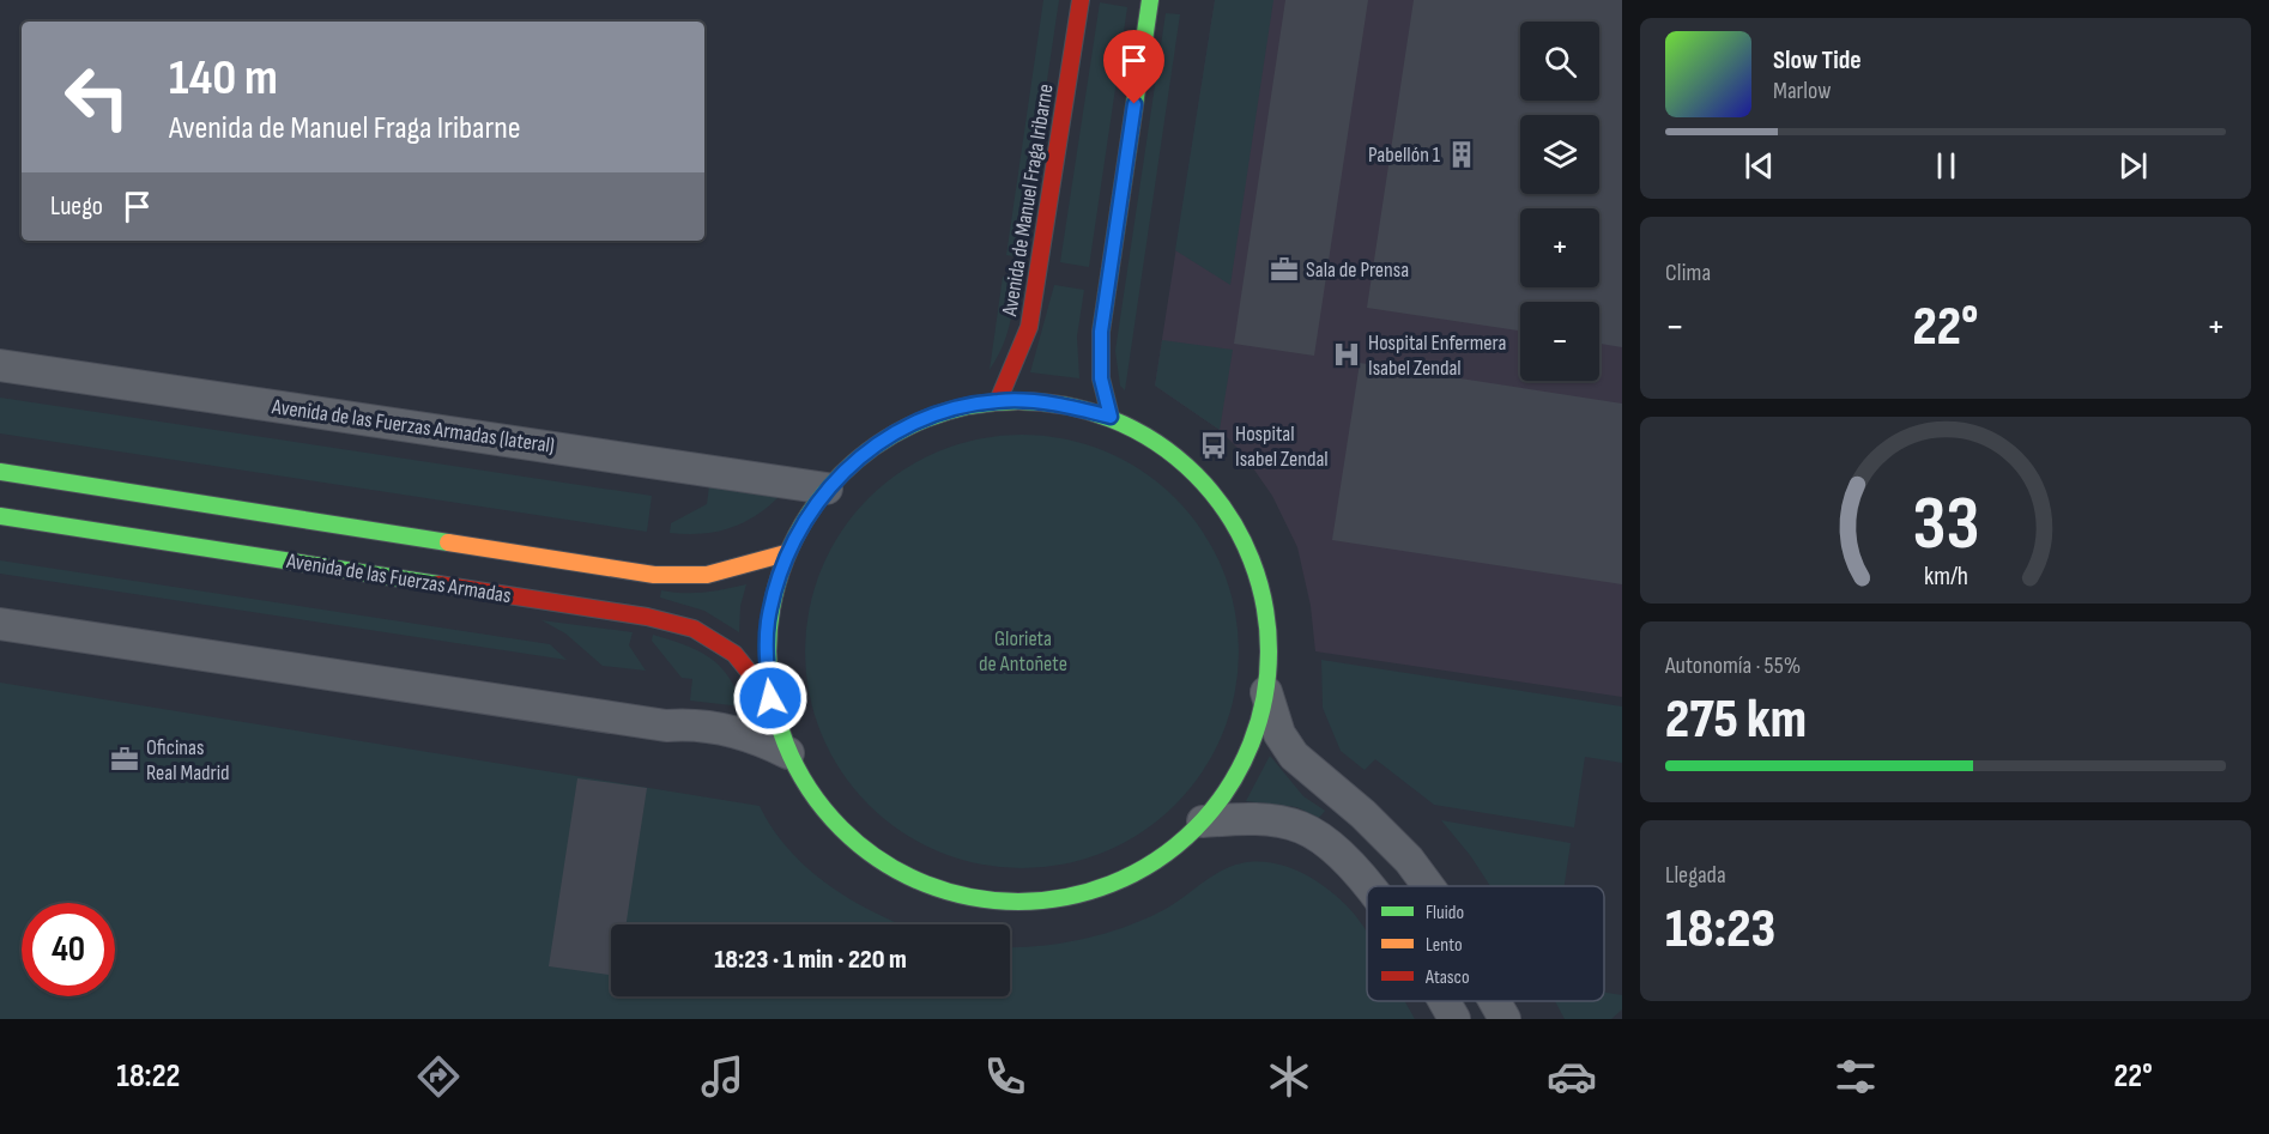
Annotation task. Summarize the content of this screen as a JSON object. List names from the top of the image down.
{
  "streets": {
    "street": ["Avenida de Manuel Fraga Iribarne", "Avenida de las Fuerzas Armadas (lateral)", "Avenida de las Fuerzas Armadas"]
  },
  "parks": ["Glorieta de Antoñete"],
  "places": {
    "building": ["Pabellón 1"],
    "office": ["Sala de Prensa", "Oficinas Real Madrid"],
    "hospital": ["Hospital Enfermera Isabel Zendal"],
    "bus stop": ["Hospital Isabel Zendal"]
  },
  "legend": ["Fluido", "Lento", "Atasco"],
  "page": {
    "map_buttons": ["+", "−"],
    "turn": ["140 m", "Avenida de Manuel Fraga Iribarne"],
    "song": ["Slow Tide", "Marlow"],
    "then": "Luego",
    "tile": [
      "Clima",
      ["Autonomía · 55%", "275 km"],
      ["Llegada", "18:23"]
    ],
    "heat": ["−", "22°", "+"],
    "limit": "40",
    "trip": "18:23 · 1 min · 220 m",
    "tabs": ["18:22", "22°"],
    "gauge": ["33", "km/h"]
  }
}
